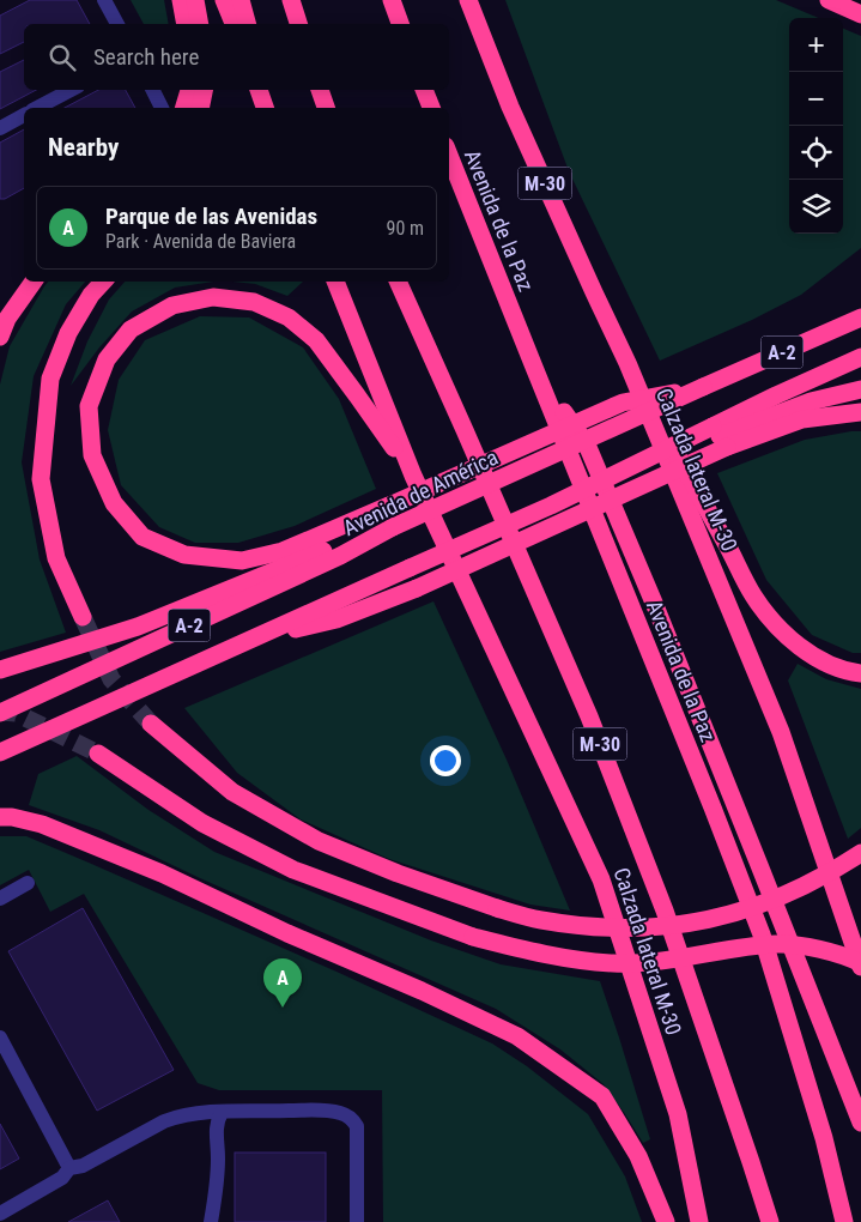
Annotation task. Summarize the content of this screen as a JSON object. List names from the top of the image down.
{
  "streets": {
    "highway": [
      "M-30",
      "Avenida de la Paz",
      "A-2",
      "Calzada lateral M-30",
      "Avenida de América"
    ]
  },
  "page": {
    "map_buttons": ["+", "−"],
    "search": "Search here",
    "heading": "Nearby",
    "list": [
      {
        "mark": "A",
        "name": "Parque de las Avenidas",
        "note": "Park · Avenida de Baviera",
        "value": "90 m"
      }
    ],
    "pins": "A"
  }
}
